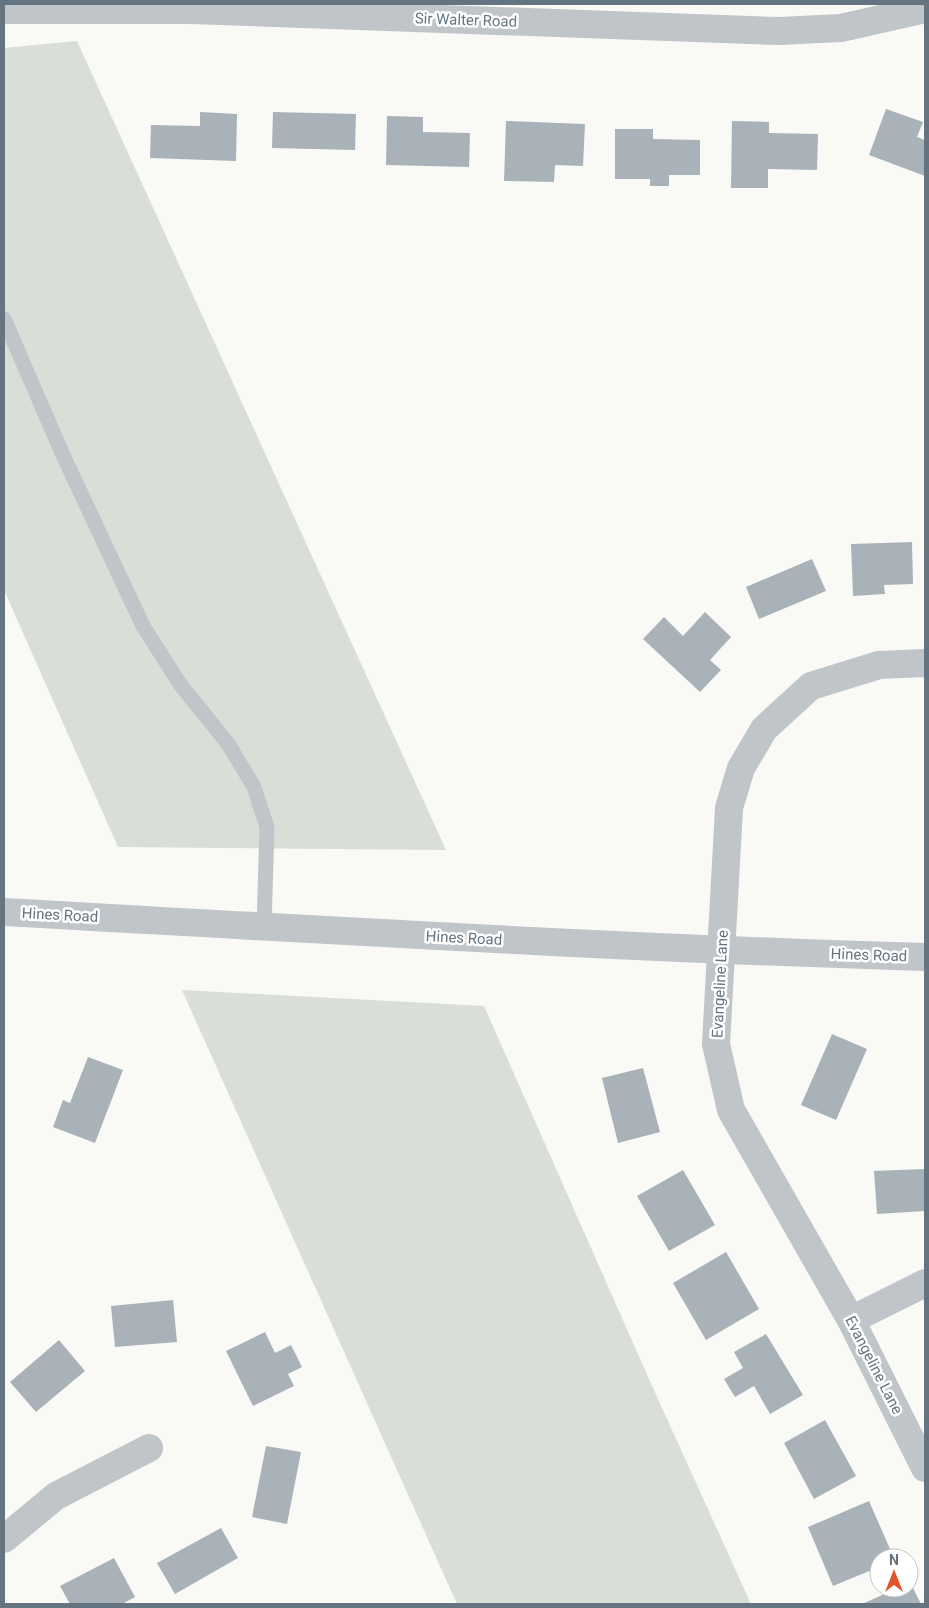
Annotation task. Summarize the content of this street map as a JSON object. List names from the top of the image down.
{
  "streets": {
    "street": ["Sir Walter Road", "Hines Road", "Evangeline Lane"]
  },
  "crossings": [
    ["Hines Road", "Evangeline Lane"]
  ],
  "north": "top"
}
